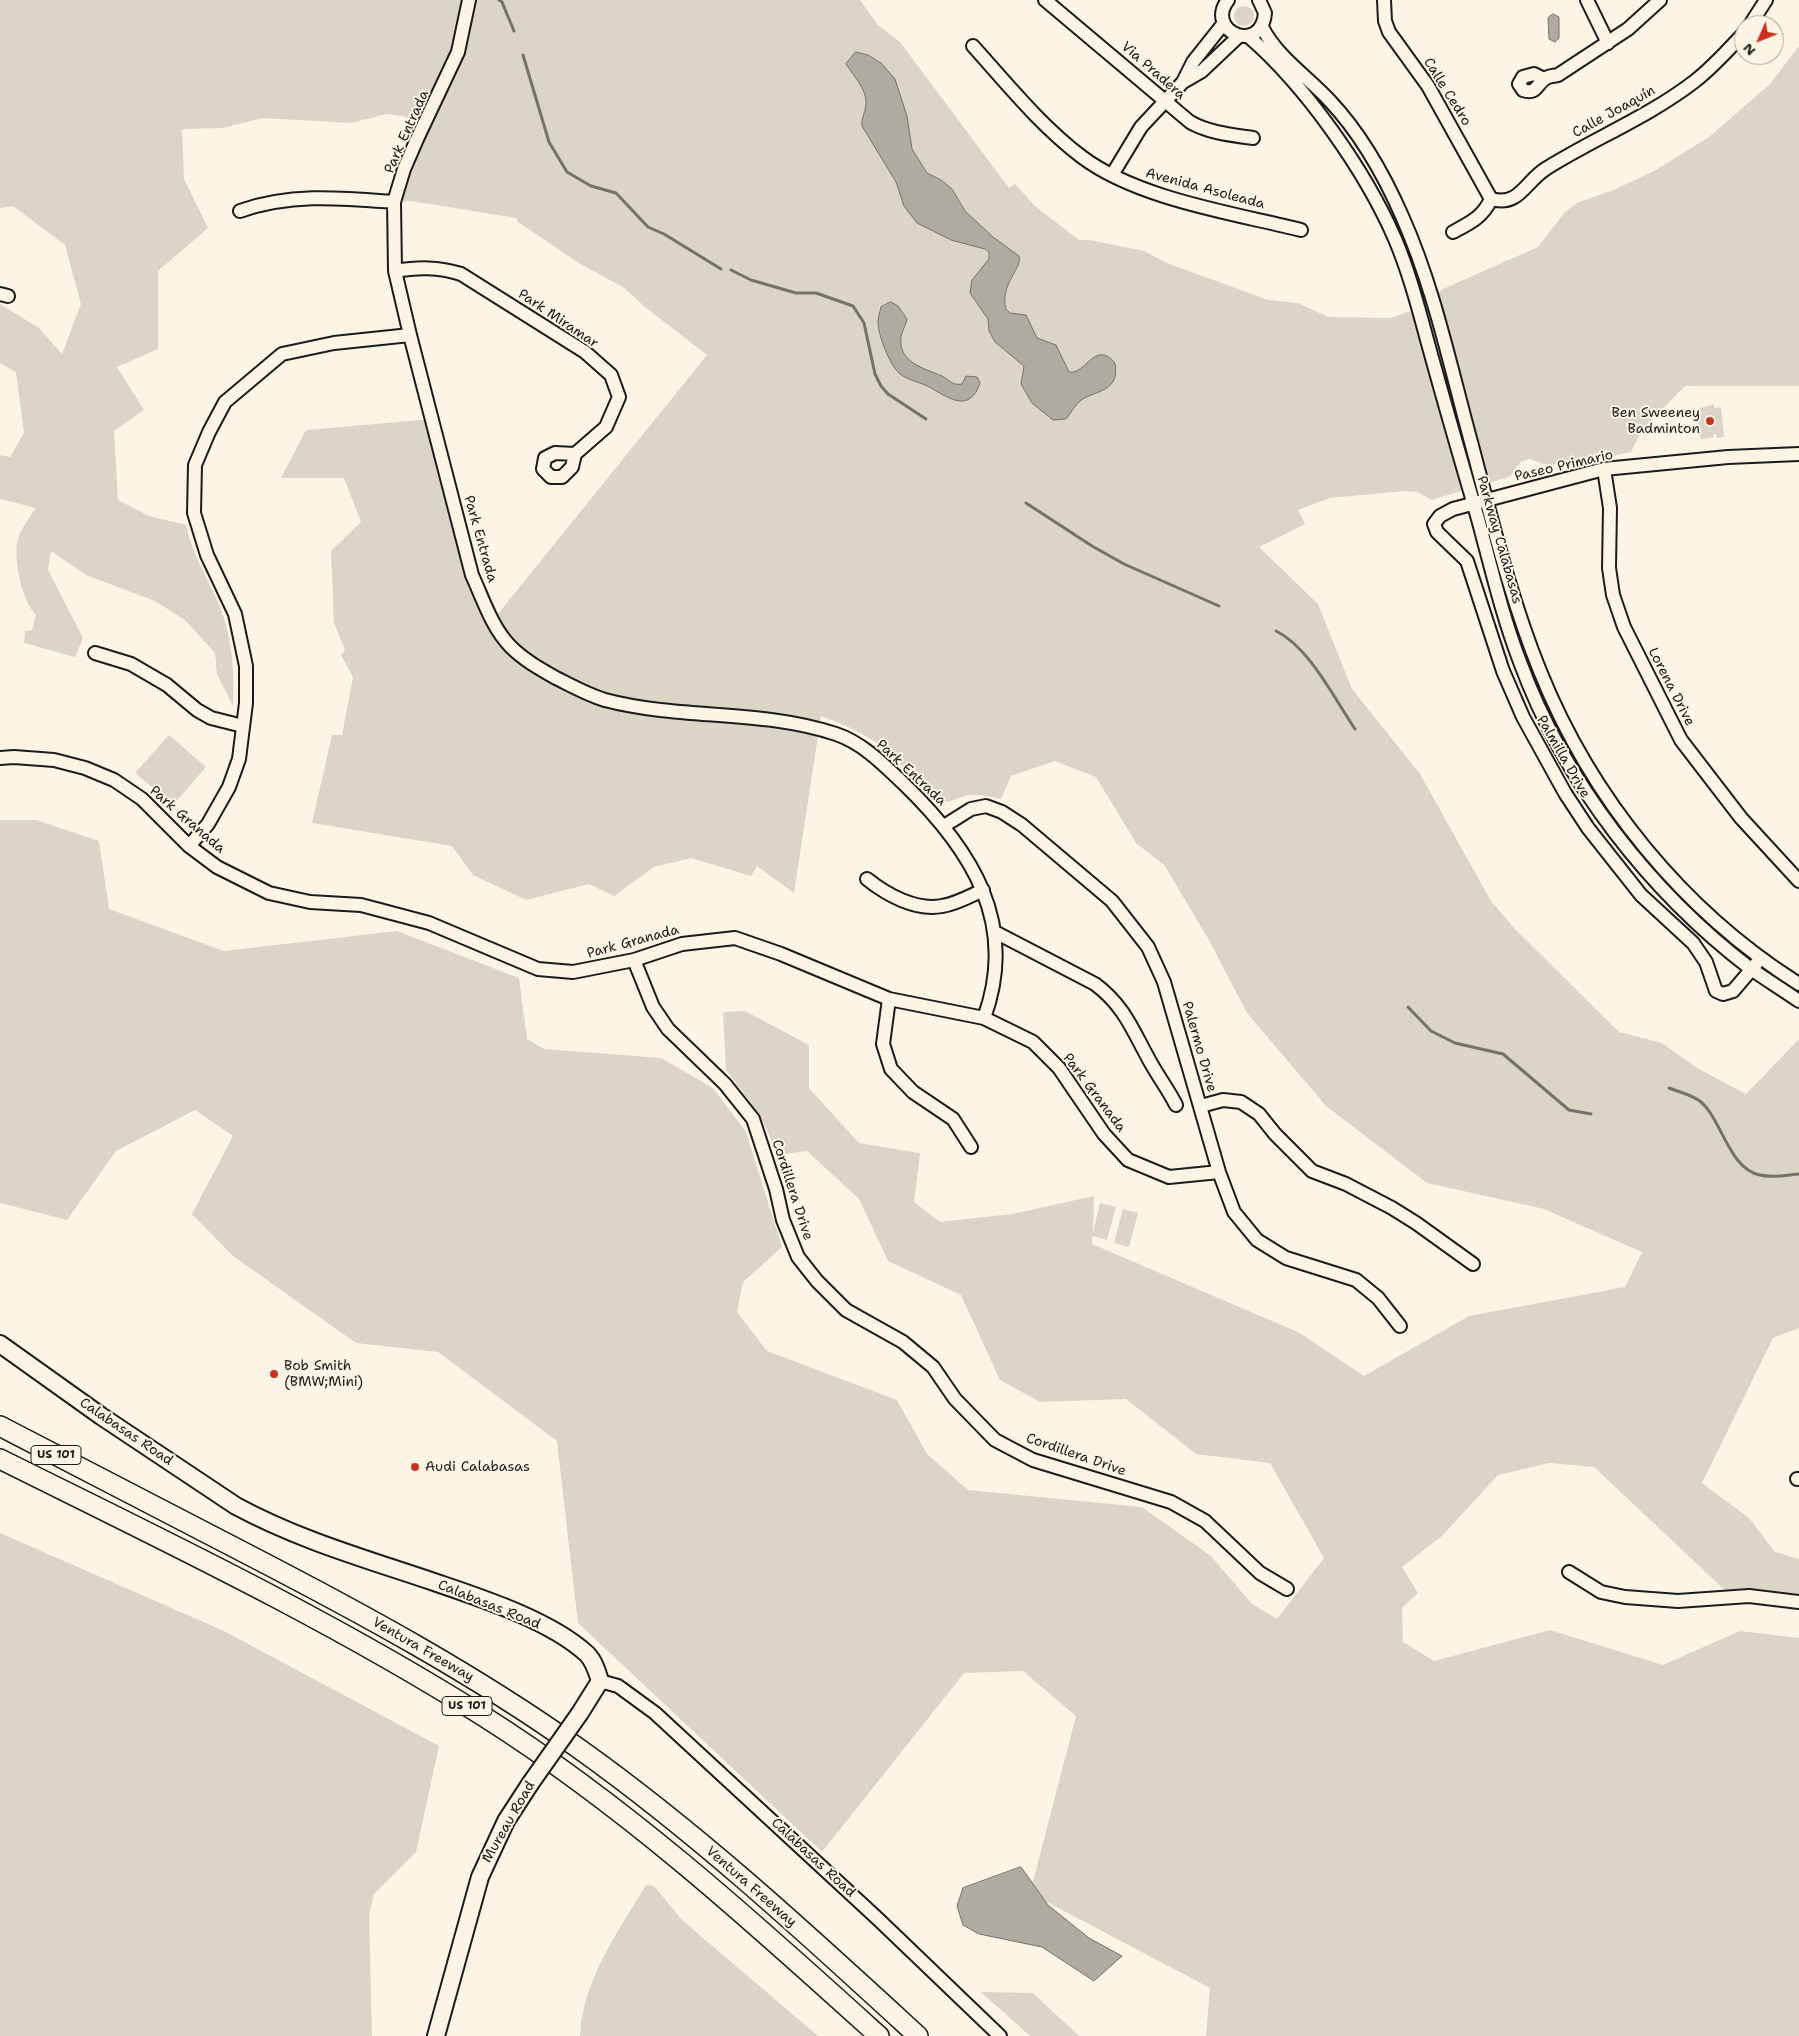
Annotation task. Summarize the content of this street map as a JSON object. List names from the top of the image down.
{
  "streets": {
    "highway": ["US 101", "Ventura Freeway"],
    "main road": ["Calabasas Road", "Mureau Road"],
    "street": [
      "Via Pradera",
      "Calle Cedro",
      "Calle Joaquín",
      "Park Entrada",
      "Avenida Asoleada",
      "Park Miramar",
      "Paseo Primario",
      "Parkway Calabasas",
      "Lorena Drive",
      "Palmilla Drive",
      "Park Granada",
      "Palermo Drive",
      "Cordillera Drive"
    ]
  },
  "crossings": [
    ["Calle Cedro", "Calle Joaquín"],
    ["Park Entrada", "Park Miramar"],
    ["Park Entrada", "Park Granada"],
    ["Park Entrada", "Palermo Drive"],
    ["Paseo Primario", "Parkway Calabasas"],
    ["Paseo Primario", "Lorena Drive"],
    ["Paseo Primario", "Palmilla Drive"],
    ["Parkway Calabasas", "Palmilla Drive"],
    ["Park Granada", "Palermo Drive"],
    ["Park Granada", "Cordillera Drive"],
    ["Calabasas Road", "Mureau Road"]
  ],
  "places": ["Ben Sweeney Badminton", "Bob Smith (BMW;Mini)", "Audi Calabasas"],
  "north": "bottom left"
}
